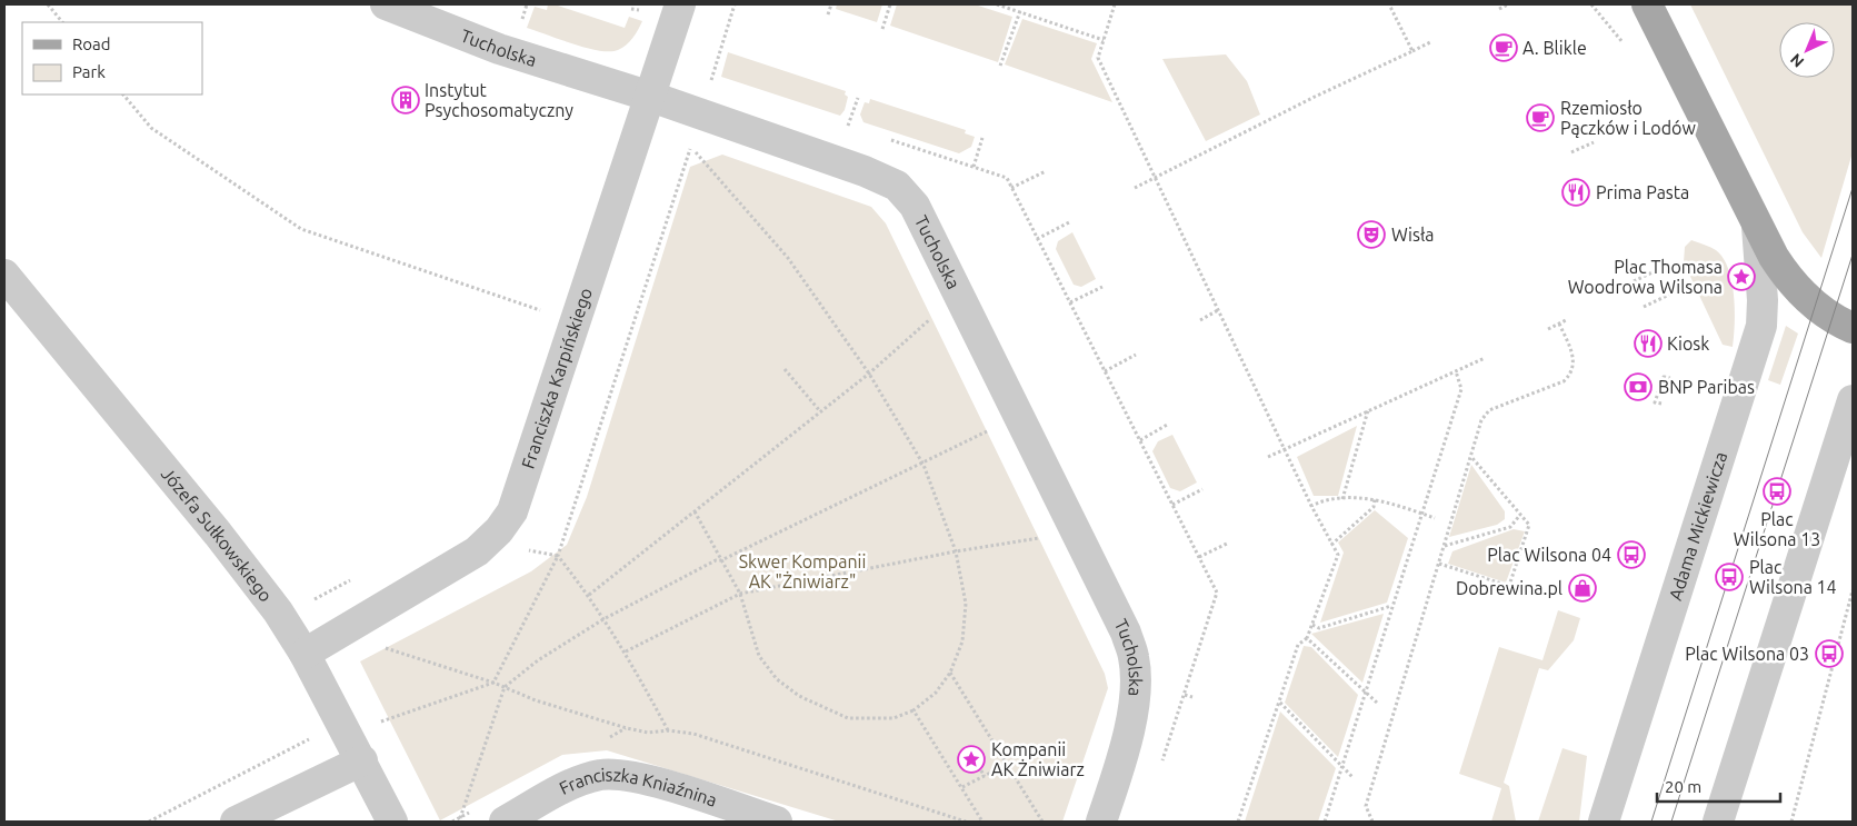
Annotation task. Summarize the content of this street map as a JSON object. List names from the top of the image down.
{
  "streets": {
    "street": [
      "Tucholska",
      "Franciszka Karpińskiego",
      "Adama Mickiewicza",
      "Józefa Sułkowskiego",
      "Franciszka Kniaźnina"
    ]
  },
  "crossings": [
    ["Tucholska", "Franciszka Karpińskiego"],
    ["Franciszka Karpińskiego", "Józefa Sułkowskiego"]
  ],
  "parks": ["Skwer Kompanii AK \"Żniwiarz\""],
  "places": {
    "cafe": ["A. Blikle", "Rzemiosło Pączków i Lodów"],
    "building": ["Instytut Psychosomatyczny"],
    "restaurant": ["Prima Pasta", "Kiosk"],
    "theatre": ["Wisła"],
    "place": ["Plac Thomasa Woodrowa Wilsona", "Kompanii AK Żniwiarz"],
    "bank": ["BNP Paribas"],
    "bus stop": [
      "Plac Wilsona 13",
      "Plac Wilsona 04",
      "Plac Wilsona 14",
      "Plac Wilsona 03"
    ],
    "shop": ["Dobrewina.pl"]
  },
  "legend": ["Road", "Park"],
  "scale_bar": "20 m",
  "north": "bottom left"
}
